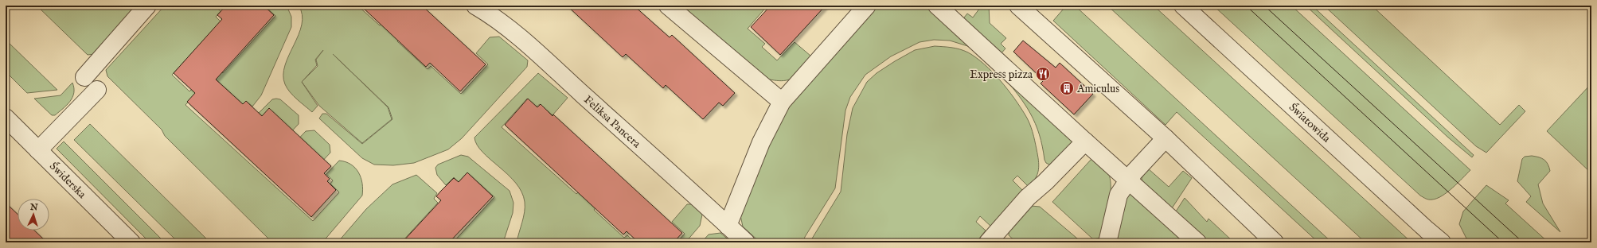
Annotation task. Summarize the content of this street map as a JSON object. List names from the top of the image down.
{
  "streets": {
    "street": ["Feliksa Pancera", "Światowida", "Świderska"]
  },
  "places": {
    "restaurant": ["Express pizza"],
    "building": ["Amiculus"]
  },
  "north": "top"
}
